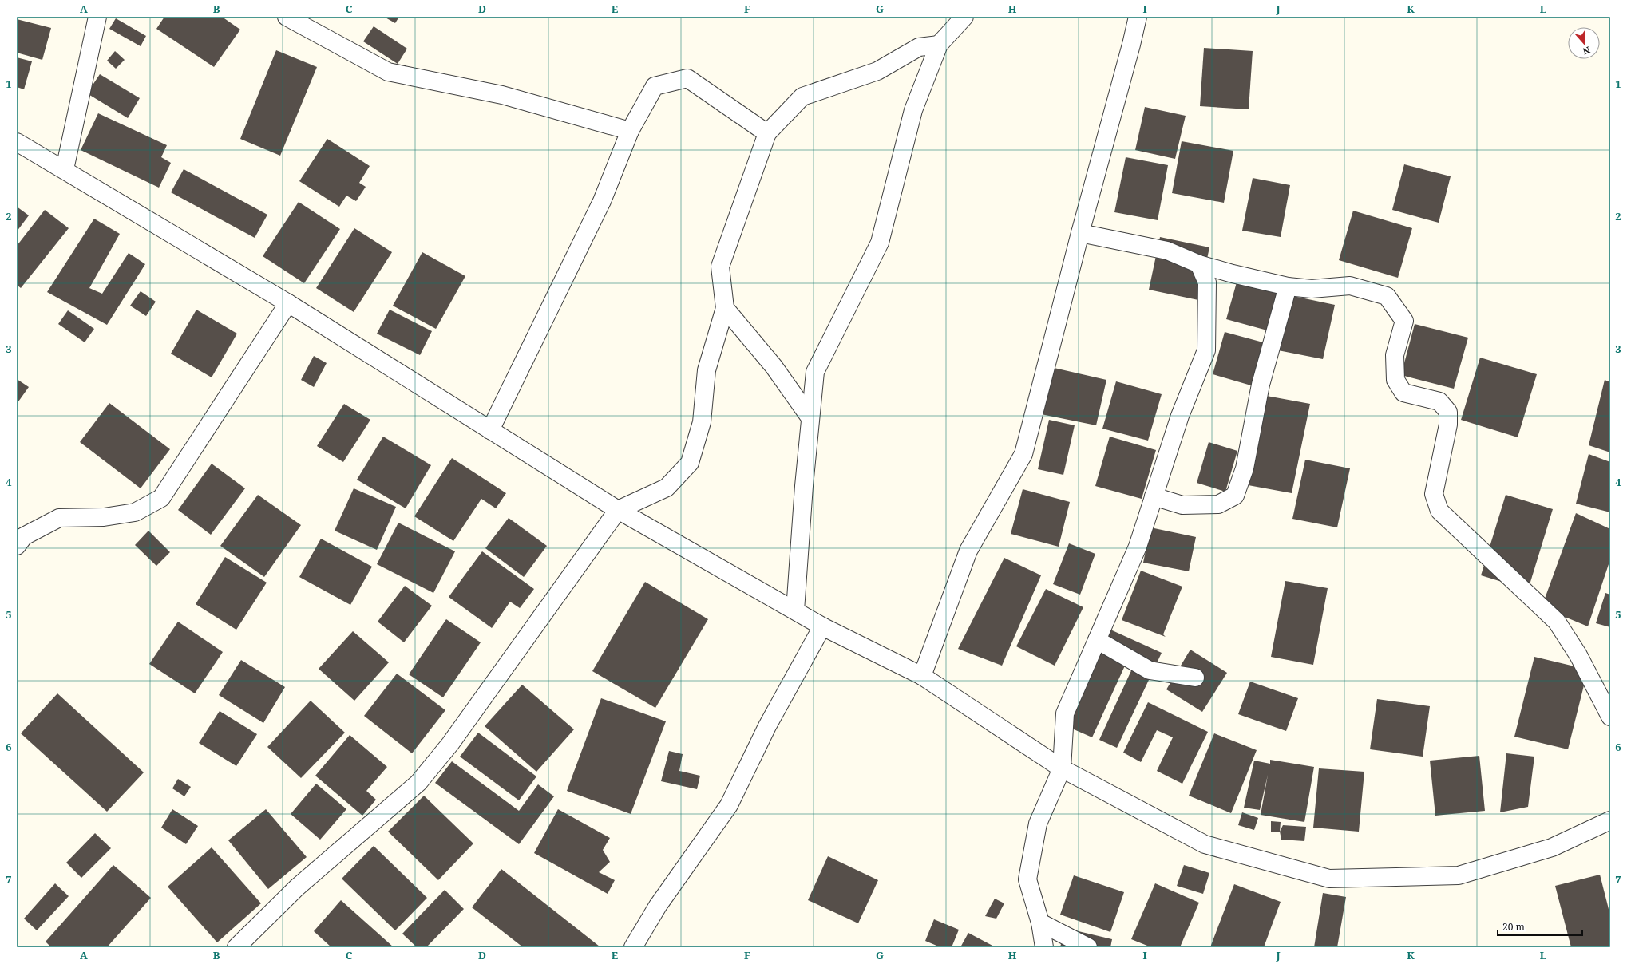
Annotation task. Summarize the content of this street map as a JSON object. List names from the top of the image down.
{
  "scale_bar": "20 m",
  "north": "bottom",
  "grid": {
    "columns": [
      "A",
      "B",
      "C",
      "D",
      "E",
      "F",
      "G",
      "H",
      "I",
      "J",
      "K",
      "L"
    ],
    "rows": [
      "1",
      "2",
      "3",
      "4",
      "5",
      "6",
      "7"
    ]
  }
}
